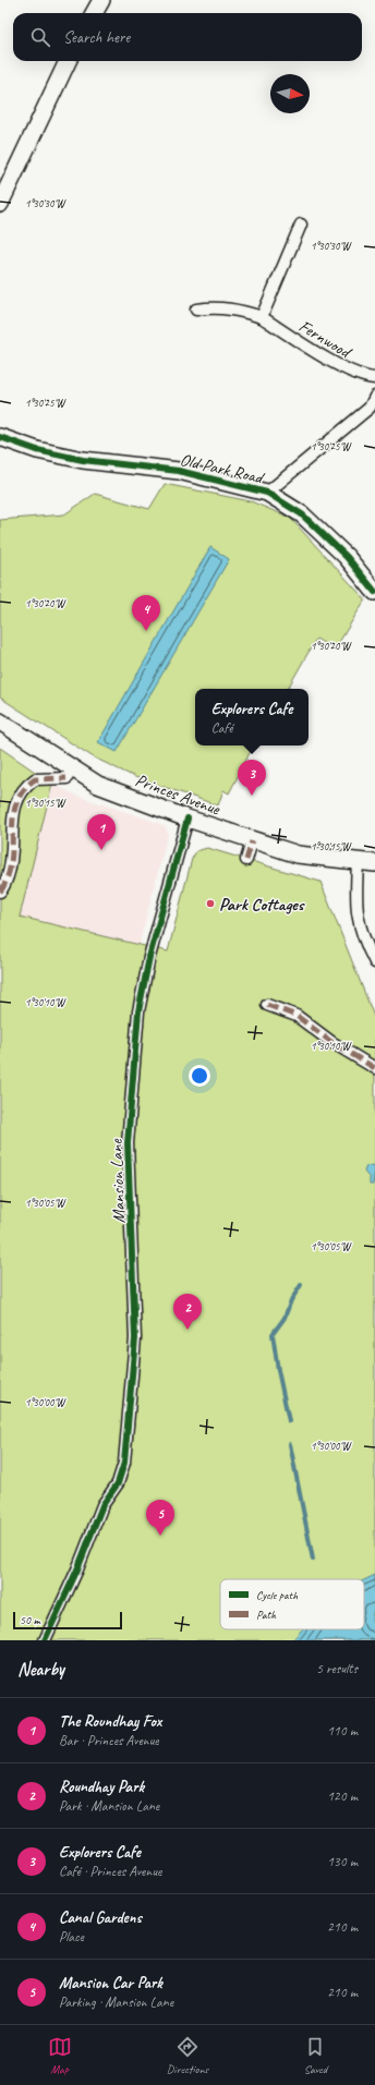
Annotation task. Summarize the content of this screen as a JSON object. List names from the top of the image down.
{
  "streets": {
    "street": [
      "Fernwood",
      "Old Park Road",
      "Princes Avenue",
      "Mansion Lane"
    ]
  },
  "crossings": [
    ["Princes Avenue", "Mansion Lane"]
  ],
  "places": ["Park Cottages"],
  "legend": ["Cycle path", "Path"],
  "scale_bar": "50 m",
  "north": "right",
  "page": {
    "search": "Search here",
    "pins": [
      "4",
      "3",
      "1",
      "2",
      "5"
    ],
    "popup": ["Explorers Cafe", "Café"],
    "scale": "50 m",
    "heading": ["Nearby", "5 results"],
    "list": [
      {
        "mark": "1",
        "name": "The Roundhay Fox",
        "note": "Bar · Princes Avenue",
        "value": "110 m"
      },
      {
        "mark": "2",
        "name": "Roundhay Park",
        "note": "Park · Mansion Lane",
        "value": "120 m"
      },
      {
        "mark": "3",
        "name": "Explorers Cafe",
        "note": "Café · Princes Avenue",
        "value": "130 m"
      },
      {
        "mark": "4",
        "name": "Canal Gardens",
        "note": "Place",
        "value": "210 m"
      },
      {
        "mark": "5",
        "name": "Mansion Car Park",
        "note": "Parking · Mansion Lane",
        "value": "210 m"
      }
    ],
    "nav": ["Map", "Directions", "Saved"]
  },
  "coordinates": [
    "1°30'30\"W",
    "1°30'25\"W",
    "1°30'20\"W",
    "1°30'15\"W",
    "1°30'10\"W",
    "1°30'05\"W",
    "1°30'00\"W"
  ]
}
